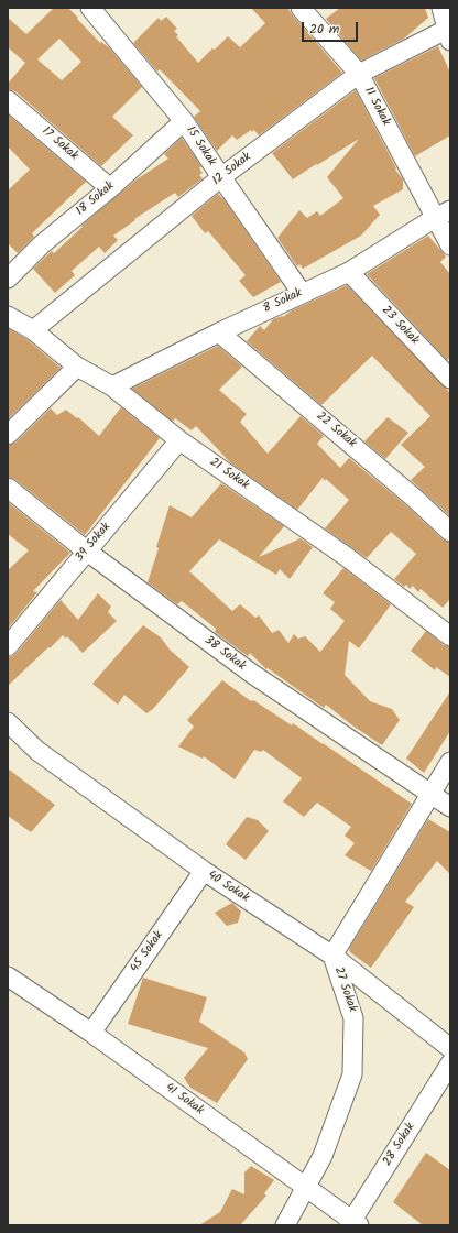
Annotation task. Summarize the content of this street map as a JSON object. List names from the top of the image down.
{
  "streets": {
    "street": [
      "11 Sokak",
      "17 Sokak",
      "15 Sokak",
      "12 Sokak",
      "18 Sokak",
      "8 Sokak",
      "23 Sokak",
      "22 Sokak",
      "21 Sokak",
      "39 Sokak",
      "38 Sokak",
      "40 Sokak",
      "45 Sokak",
      "27 Sokak",
      "41 Sokak",
      "28 Sokak"
    ]
  },
  "crossings": [
    ["11 Sokak", "12 Sokak"],
    ["11 Sokak", "8 Sokak"],
    ["17 Sokak", "18 Sokak"],
    ["15 Sokak", "12 Sokak"],
    ["15 Sokak", "18 Sokak"],
    ["15 Sokak", "8 Sokak"],
    ["12 Sokak", "21 Sokak"],
    ["8 Sokak", "23 Sokak"],
    ["8 Sokak", "22 Sokak"],
    ["8 Sokak", "21 Sokak"],
    ["21 Sokak", "39 Sokak"],
    ["39 Sokak", "38 Sokak"],
    ["38 Sokak", "27 Sokak"],
    ["40 Sokak", "45 Sokak"],
    ["40 Sokak", "27 Sokak"],
    ["45 Sokak", "41 Sokak"],
    ["27 Sokak", "41 Sokak"],
    ["41 Sokak", "28 Sokak"]
  ],
  "scale_bar": "20 m"
}
